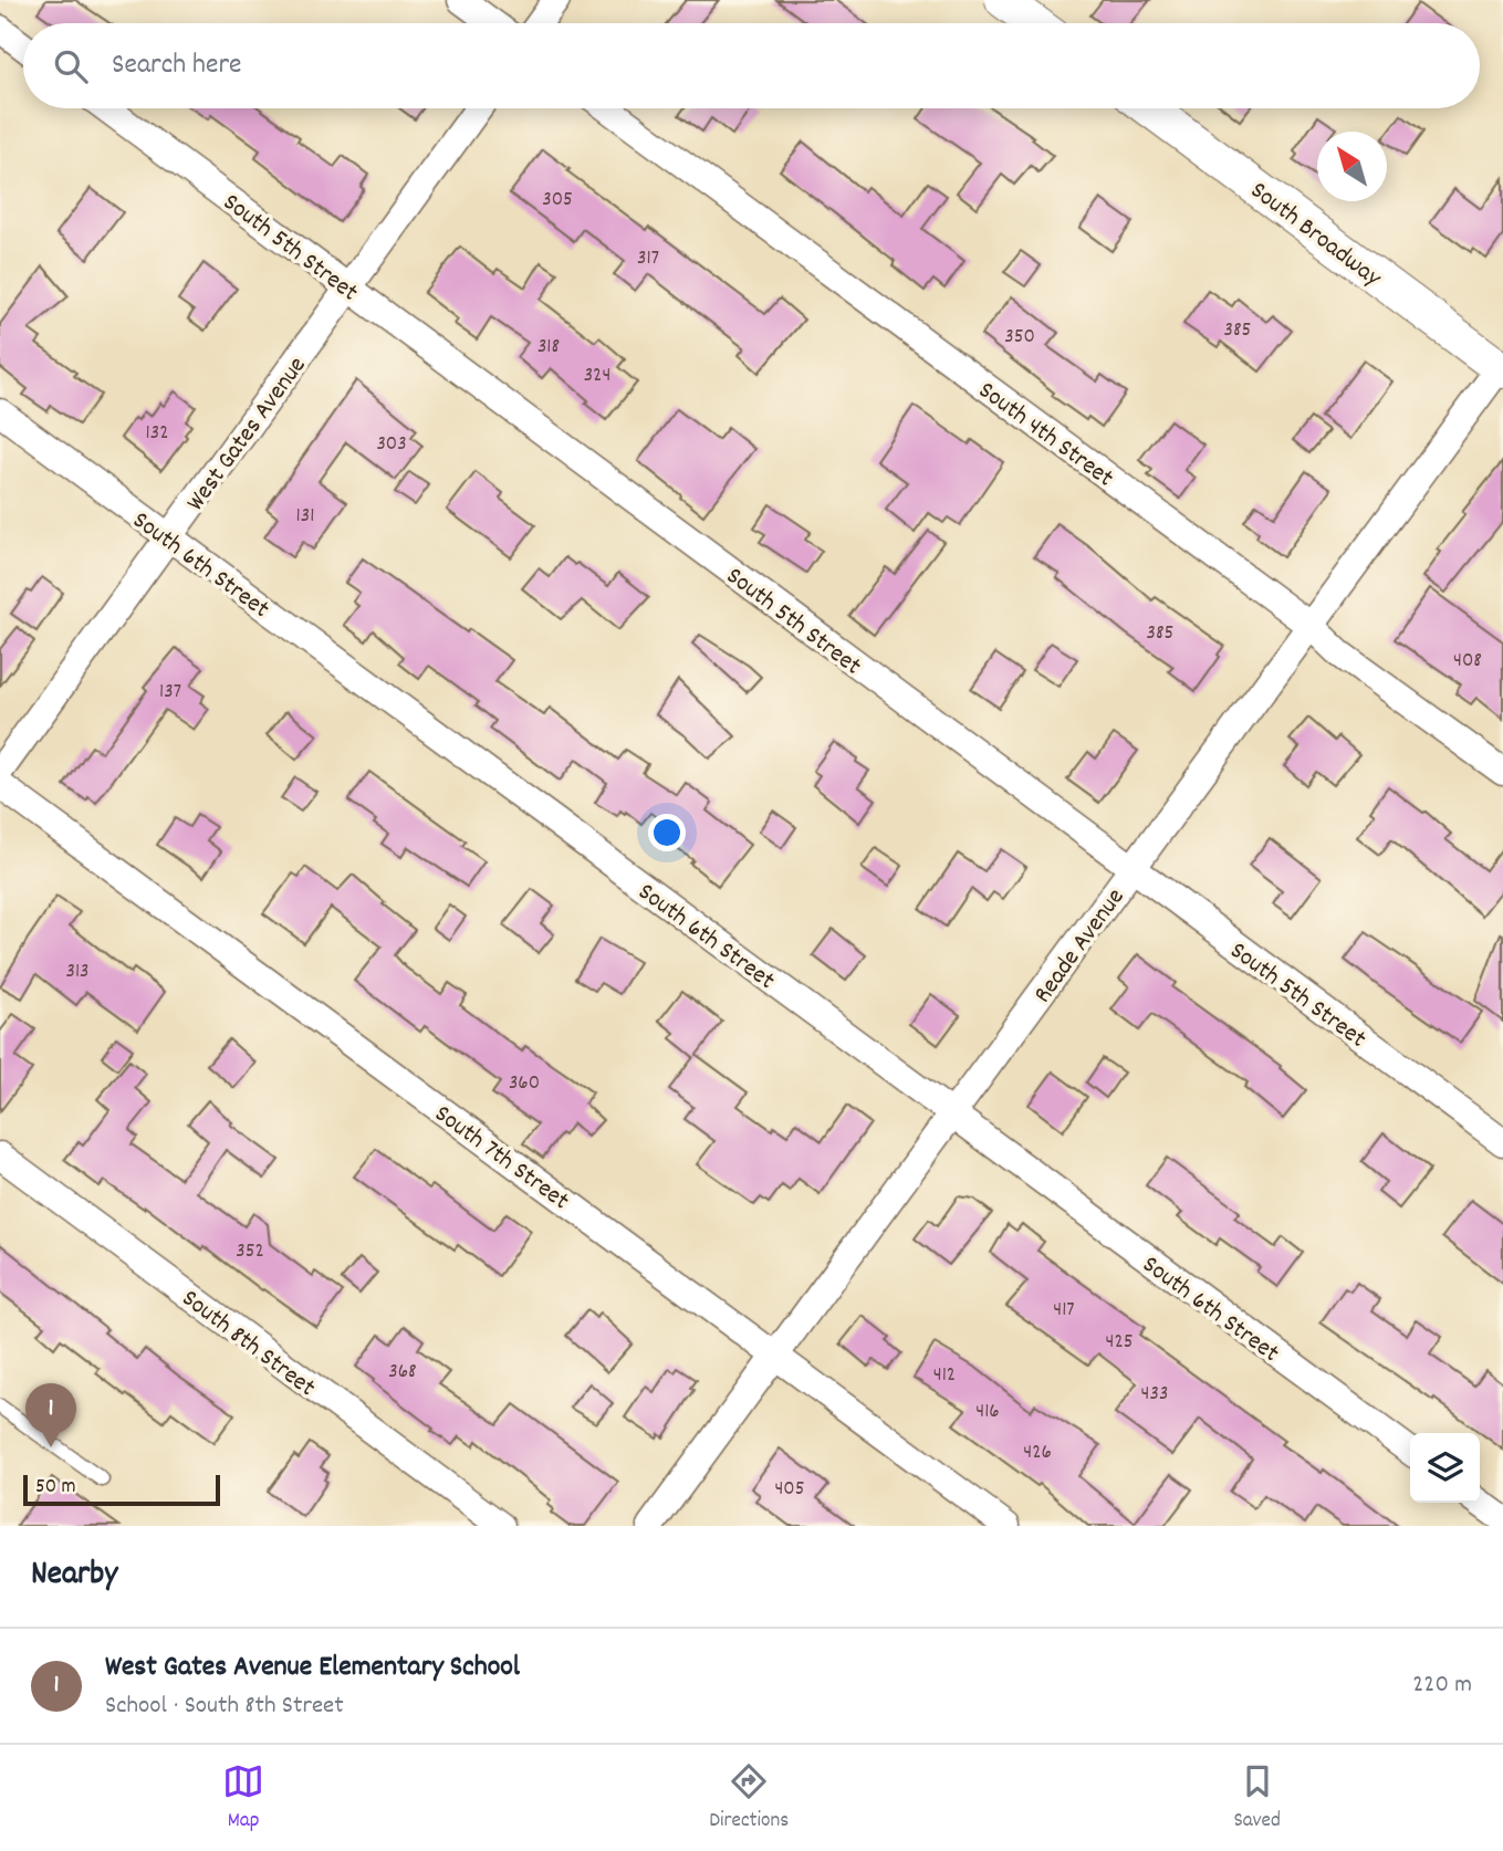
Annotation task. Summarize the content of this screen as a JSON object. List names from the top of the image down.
{
  "streets": {
    "street": [
      "South Broadway",
      "South 5th Street",
      "West Gates Avenue",
      "South 4th Street",
      "South 6th Street",
      "Reade Avenue",
      "South 7th Street",
      "South 8th Street"
    ]
  },
  "crossings": [
    ["South Broadway", "Reade Avenue"],
    ["South 5th Street", "West Gates Avenue"],
    ["South 5th Street", "Reade Avenue"],
    ["West Gates Avenue", "South 6th Street"],
    ["South 4th Street", "Reade Avenue"],
    ["South 6th Street", "Reade Avenue"],
    ["Reade Avenue", "South 7th Street"]
  ],
  "house_numbers": [
    "305",
    "317",
    "385",
    "350",
    "318",
    "324",
    "132",
    "303",
    "131",
    "385",
    "408",
    "137",
    "313",
    "360",
    "352",
    "417",
    "425",
    "368",
    "412",
    "433",
    "416",
    "426",
    "405"
  ],
  "scale_bar": "50 m",
  "north": "top left",
  "page": {
    "search": "Search here",
    "pins": "1",
    "scale": "50 m",
    "heading": "Nearby",
    "list": [
      {
        "mark": "1",
        "name": "West Gates Avenue Elementary School",
        "note": "School · South 8th Street",
        "value": "220 m"
      }
    ],
    "nav": ["Map", "Directions", "Saved"]
  }
}
